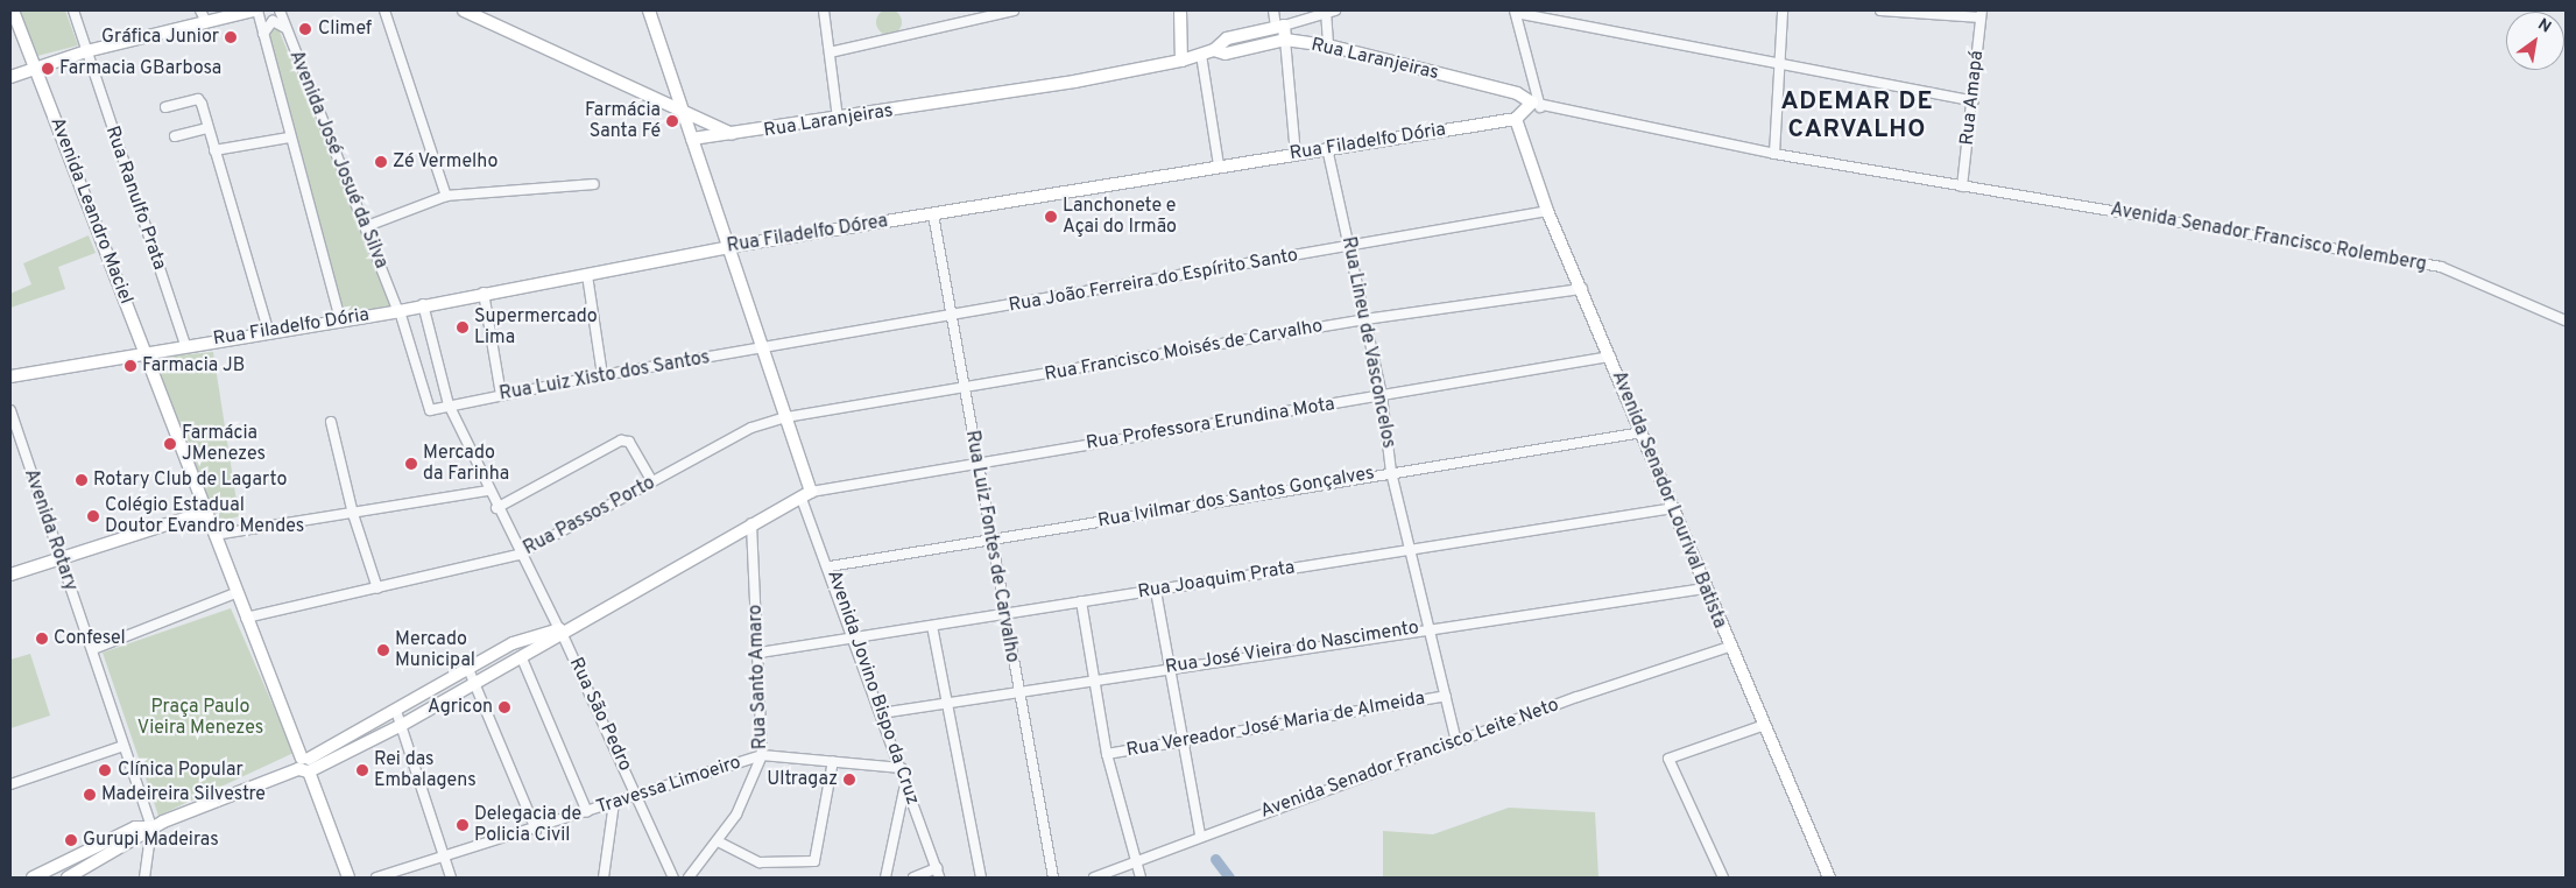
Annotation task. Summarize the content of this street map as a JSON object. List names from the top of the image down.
{
  "streets": {
    "street": [
      "Rua Laranjeiras",
      "Rua Amapá",
      "Rua Filadelfo Dória",
      "Avenida José Josué da Silva",
      "Rua Ranulfo Prata",
      "Avenida Leandro Maciel",
      "Rua Filadelfo Dórea",
      "Avenida Senador Francisco Rolemberg",
      "Rua João Ferreira do Espírito Santo",
      "Rua Lineu de Vasconcelos",
      "Rua Francisco Moisés de Carvalho",
      "Rua Luiz Xisto dos Santos",
      "Rua Professora Erundina Mota",
      "Rua Ivilmar dos Santos Gonçalves",
      "Avenida Senador Lourival Batista",
      "Rua Passos Porto",
      "Avenida Rotary",
      "Rua Luiz Fontes de Carvalho",
      "Rua Joaquim Prata",
      "Rua José Vieira do Nascimento",
      "Rua Santo Amaro",
      "Avenida Jovino Bispo da Cruz",
      "Rua São Pedro",
      "Rua Vereador José Maria de Almeida",
      "Avenida Senador Francisco Leite Neto",
      "Travessa Limoeiro"
    ]
  },
  "crossings": [
    ["Rua Laranjeiras", "Avenida Senador Francisco Rolemberg"],
    ["Rua Laranjeiras", "Avenida Jovino Bispo da Cruz"],
    ["Rua Amapá", "Avenida Senador Francisco Rolemberg"],
    ["Rua Filadelfo Dória", "Avenida José Josué da Silva"],
    ["Rua Filadelfo Dória", "Rua Ranulfo Prata"],
    ["Rua Filadelfo Dória", "Avenida Leandro Maciel"],
    ["Rua Filadelfo Dória", "Rua Filadelfo Dórea"],
    ["Rua Filadelfo Dória", "Rua Lineu de Vasconcelos"],
    ["Rua Filadelfo Dória", "Avenida Senador Lourival Batista"],
    ["Avenida José Josué da Silva", "Rua Filadelfo Dórea"],
    ["Avenida José Josué da Silva", "Rua Luiz Xisto dos Santos"],
    ["Avenida José Josué da Silva", "Rua São Pedro"],
    ["Rua Filadelfo Dórea", "Rua Luiz Fontes de Carvalho"],
    ["Rua Filadelfo Dórea", "Avenida Jovino Bispo da Cruz"],
    ["Rua Filadelfo Dórea", "Rua São Pedro"],
    ["Rua João Ferreira do Espírito Santo", "Rua Lineu de Vasconcelos"],
    ["Rua João Ferreira do Espírito Santo", "Rua Luiz Xisto dos Santos"],
    ["Rua João Ferreira do Espírito Santo", "Avenida Senador Lourival Batista"],
    ["Rua João Ferreira do Espírito Santo", "Rua Luiz Fontes de Carvalho"],
    ["Rua João Ferreira do Espírito Santo", "Avenida Jovino Bispo da Cruz"],
    ["Rua Lineu de Vasconcelos", "Rua Francisco Moisés de Carvalho"],
    ["Rua Lineu de Vasconcelos", "Rua Professora Erundina Mota"],
    ["Rua Lineu de Vasconcelos", "Rua Ivilmar dos Santos Gonçalves"],
    ["Rua Lineu de Vasconcelos", "Rua Joaquim Prata"],
    ["Rua Lineu de Vasconcelos", "Rua José Vieira do Nascimento"],
    ["Rua Lineu de Vasconcelos", "Rua Vereador José Maria de Almeida"],
    ["Rua Lineu de Vasconcelos", "Avenida Senador Francisco Leite Neto"],
    ["Rua Francisco Moisés de Carvalho", "Avenida Senador Lourival Batista"],
    ["Rua Francisco Moisés de Carvalho", "Rua Passos Porto"],
    ["Rua Francisco Moisés de Carvalho", "Rua Luiz Fontes de Carvalho"],
    ["Rua Francisco Moisés de Carvalho", "Avenida Jovino Bispo da Cruz"],
    ["Rua Luiz Xisto dos Santos", "Avenida Jovino Bispo da Cruz"],
    ["Rua Luiz Xisto dos Santos", "Rua São Pedro"],
    ["Rua Professora Erundina Mota", "Avenida Senador Lourival Batista"],
    ["Rua Professora Erundina Mota", "Rua Luiz Fontes de Carvalho"],
    ["Rua Professora Erundina Mota", "Avenida Jovino Bispo da Cruz"],
    ["Rua Ivilmar dos Santos Gonçalves", "Avenida Senador Lourival Batista"],
    ["Rua Ivilmar dos Santos Gonçalves", "Rua Luiz Fontes de Carvalho"],
    ["Rua Ivilmar dos Santos Gonçalves", "Avenida Jovino Bispo da Cruz"],
    ["Avenida Senador Lourival Batista", "Rua Joaquim Prata"],
    ["Avenida Senador Lourival Batista", "Rua José Vieira do Nascimento"],
    ["Avenida Senador Lourival Batista", "Avenida Senador Francisco Leite Neto"],
    ["Rua Passos Porto", "Avenida Jovino Bispo da Cruz"],
    ["Rua Passos Porto", "Rua São Pedro"],
    ["Rua Luiz Fontes de Carvalho", "Rua Joaquim Prata"],
    ["Rua Luiz Fontes de Carvalho", "Rua José Vieira do Nascimento"],
    ["Rua Joaquim Prata", "Rua Santo Amaro"],
    ["Rua Joaquim Prata", "Avenida Jovino Bispo da Cruz"],
    ["Rua José Vieira do Nascimento", "Avenida Jovino Bispo da Cruz"],
    ["Rua Santo Amaro", "Travessa Limoeiro"],
    ["Avenida Jovino Bispo da Cruz", "Travessa Limoeiro"],
    ["Rua São Pedro", "Travessa Limoeiro"]
  ],
  "districts": ["ADEMAR DE CARVALHO"],
  "parks": ["Praça Paulo Vieira Menezes"],
  "places": [
    "Climef",
    "Gráfica Junior",
    "Farmacia GBarbosa",
    "Farmácia Santa Fé",
    "Zé Vermelho",
    "Lanchonete e Açai do Irmão",
    "Supermercado Lima",
    "Farmacia JB",
    "Farmácia JMenezes",
    "Mercado da Farinha",
    "Rotary Club de Lagarto",
    "Colégio Estadual Doutor Evandro Mendes",
    "Confesel",
    "Mercado Municipal",
    "Agricon",
    "Clínica Popular",
    "Rei das Embalagens",
    "Ultragaz",
    "Madeireira Silvestre",
    "Delegacia de Policia Civil",
    "Gurupi Madeiras"
  ],
  "north": "top right"
}
